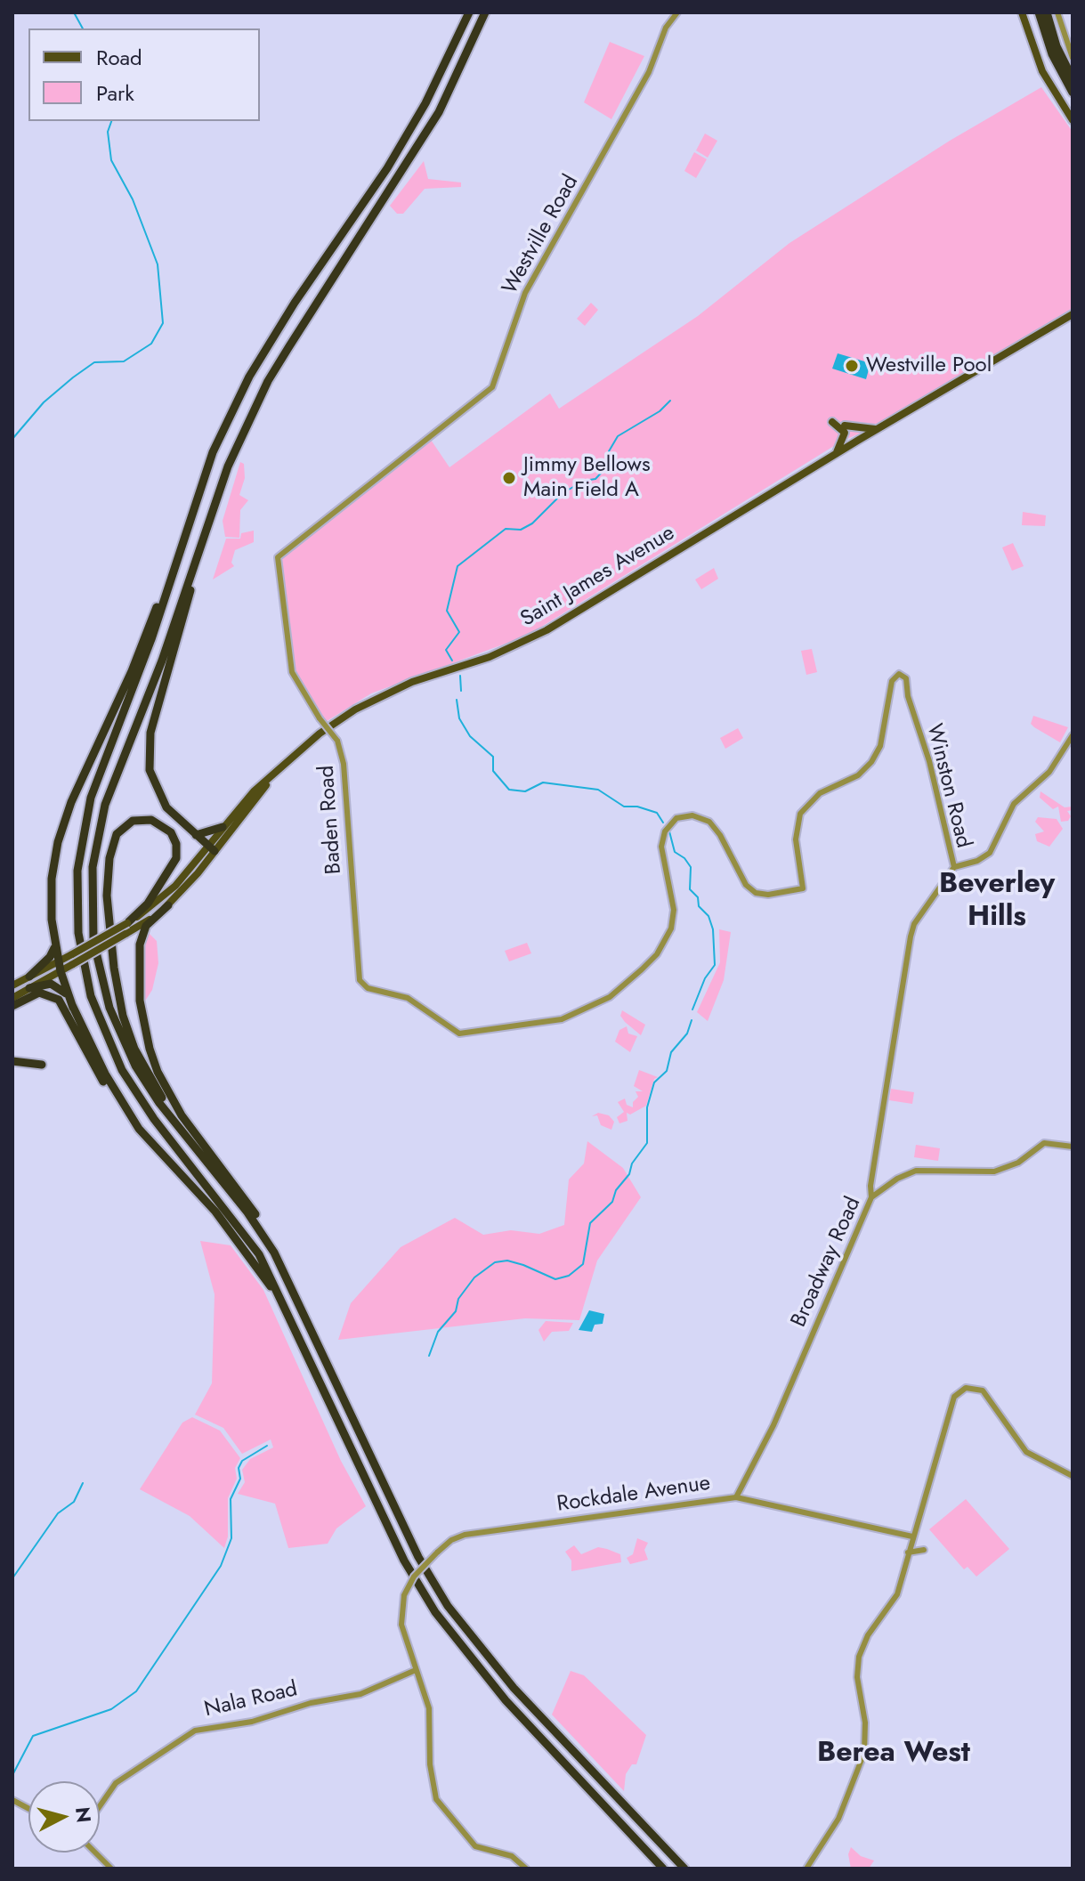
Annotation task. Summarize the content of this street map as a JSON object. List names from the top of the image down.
{
  "streets": {
    "main road": ["Saint James Avenue"],
    "street": [
      "Westville Road",
      "Winston Road",
      "Baden Road",
      "Broadway Road",
      "Rockdale Avenue",
      "Nala Road"
    ]
  },
  "crossings": [
    ["Westville Road", "Baden Road"],
    ["Winston Road", "Baden Road"],
    ["Winston Road", "Broadway Road"],
    ["Broadway Road", "Rockdale Avenue"],
    ["Rockdale Avenue", "Nala Road"]
  ],
  "districts": ["Beverley Hills", "Berea West"],
  "places": ["Westville Pool", "Jimmy Bellows Main Field A"],
  "legend": ["Road", "Park"],
  "north": "right"
}
